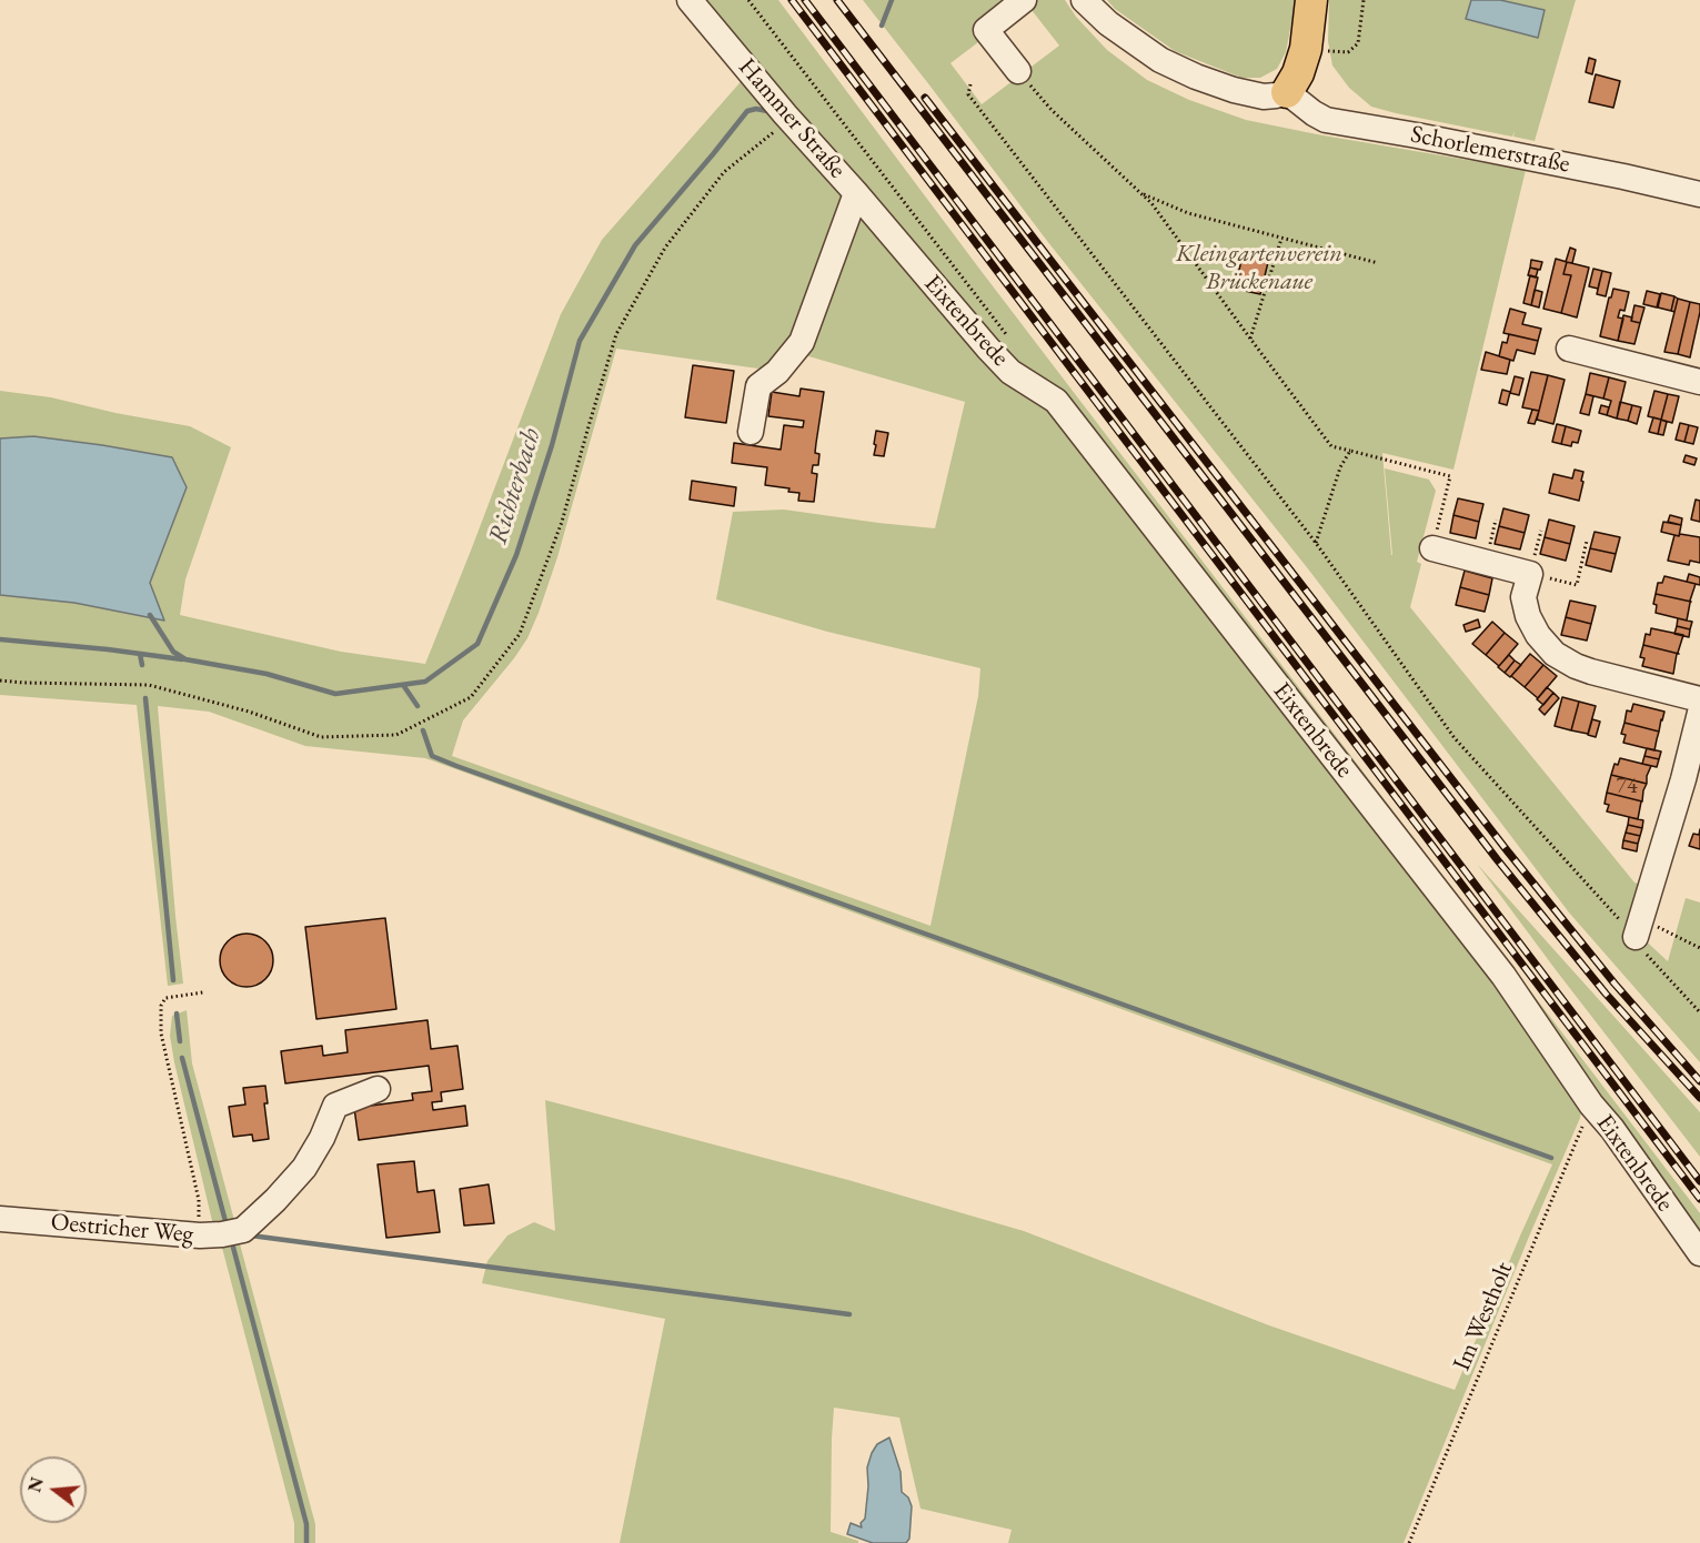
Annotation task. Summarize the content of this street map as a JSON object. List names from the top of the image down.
{
  "streets": {
    "street": [
      "Hammer Straße",
      "Schorlemerstraße",
      "Eixtenbrede",
      "Oestricher Weg"
    ],
    "path": ["Im Westholt"]
  },
  "crossings": [
    ["Hammer Straße", "Eixtenbrede"],
    ["Eixtenbrede", "Im Westholt"]
  ],
  "water": ["Richterbach"],
  "parks": ["Kleingartenverein Brückenaue"],
  "house_numbers": ["74"],
  "north": "left"
}
